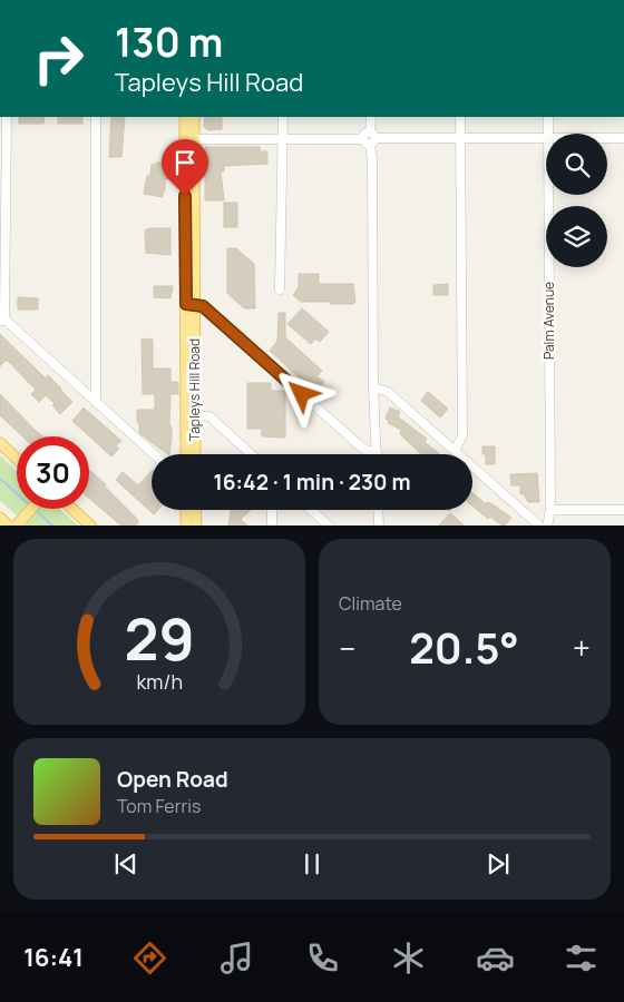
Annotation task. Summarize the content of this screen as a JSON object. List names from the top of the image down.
{
  "streets": {
    "main road": ["Tapleys Hill Road"],
    "street": ["Palm Avenue"]
  },
  "page": {
    "turn": ["130 m", "Tapleys Hill Road"],
    "limit": "30",
    "trip": "16:42 · 1 min · 230 m",
    "tile": "Climate",
    "heat": ["−", "20.5°", "+"],
    "song": ["Open Road", "Tom Ferris"],
    "tabs": "16:41",
    "gauge": ["29", "km/h"]
  }
}
